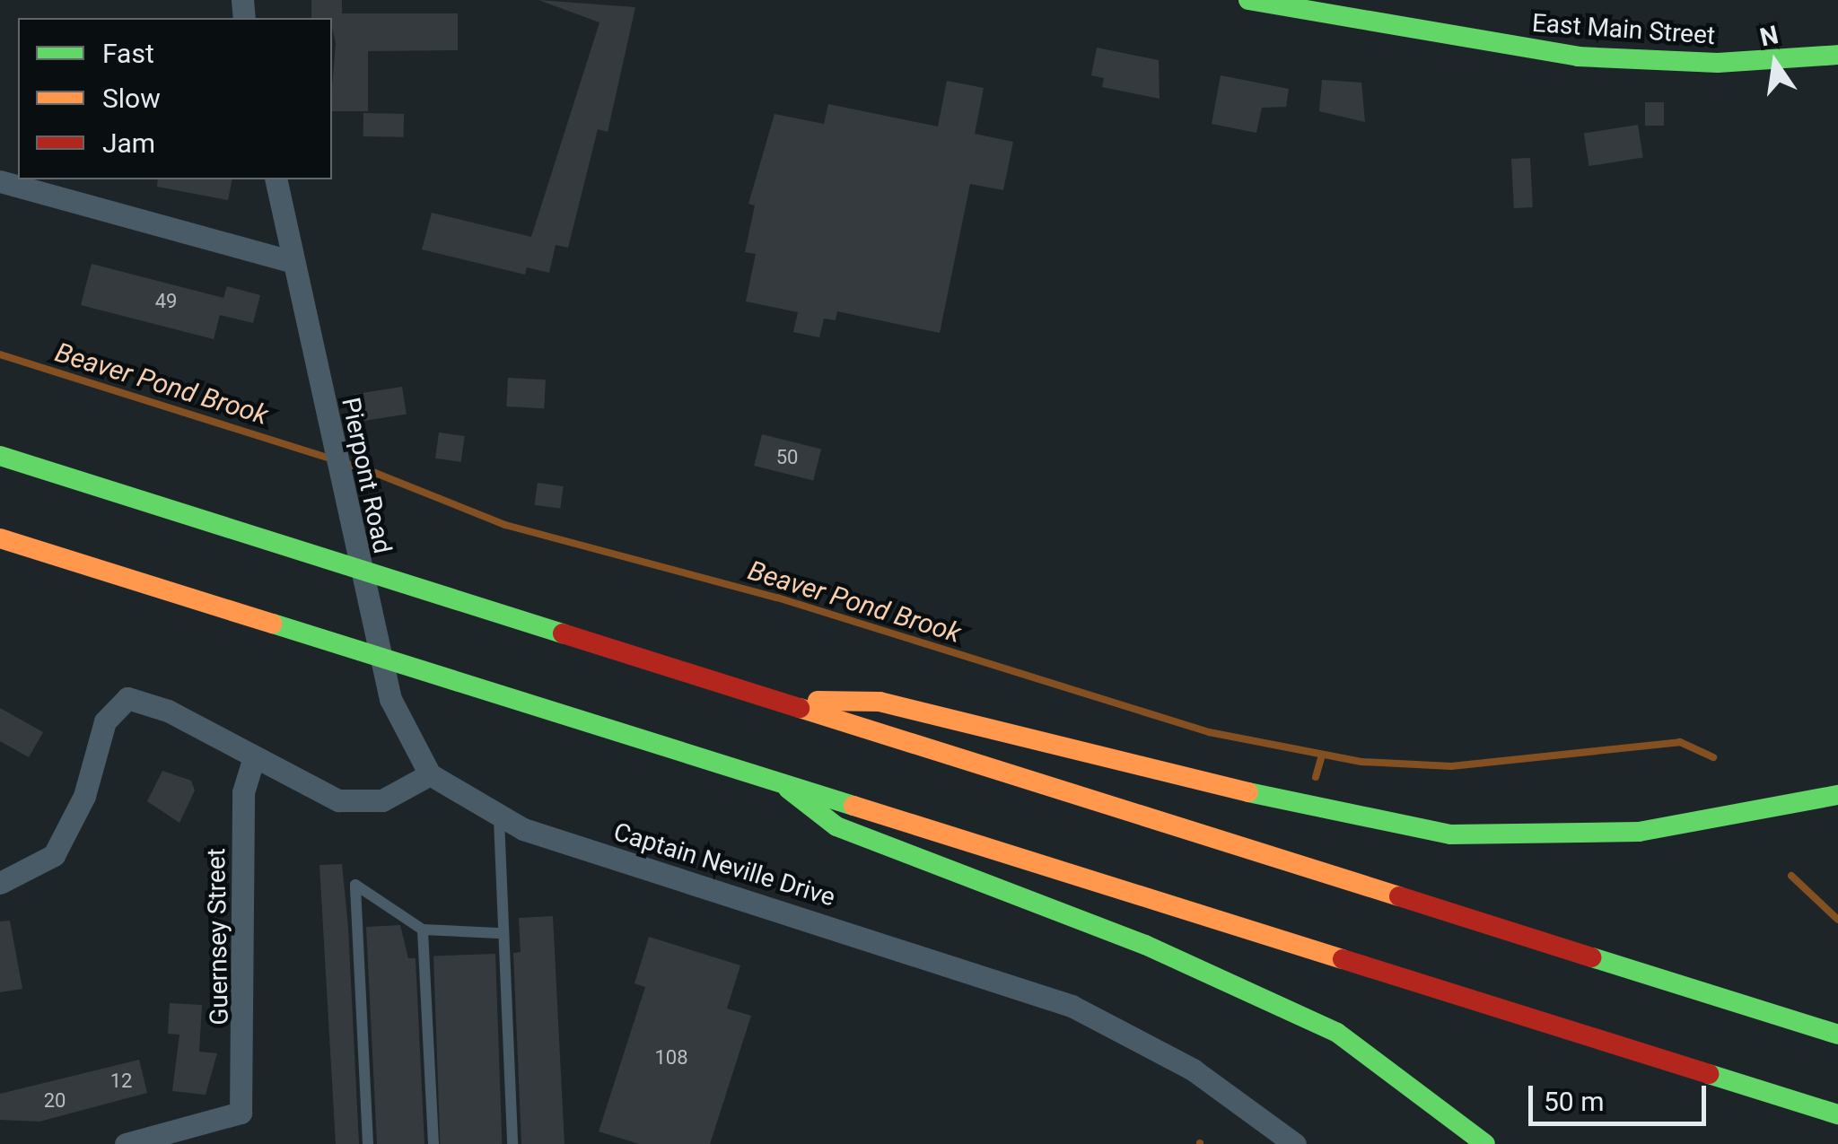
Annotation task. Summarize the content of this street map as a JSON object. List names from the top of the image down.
{
  "streets": {
    "main road": ["East Main Street"],
    "street": ["Pierpont Road", "Captain Neville Drive", "Guernsey Street"]
  },
  "crossings": [
    ["Pierpont Road", "Captain Neville Drive"]
  ],
  "water": ["Beaver Pond Brook"],
  "house_numbers": [
    "49",
    "50",
    "108",
    "12",
    "20"
  ],
  "legend": ["Fast", "Slow", "Jam"],
  "scale_bar": "50 m",
  "north": "top"
}
